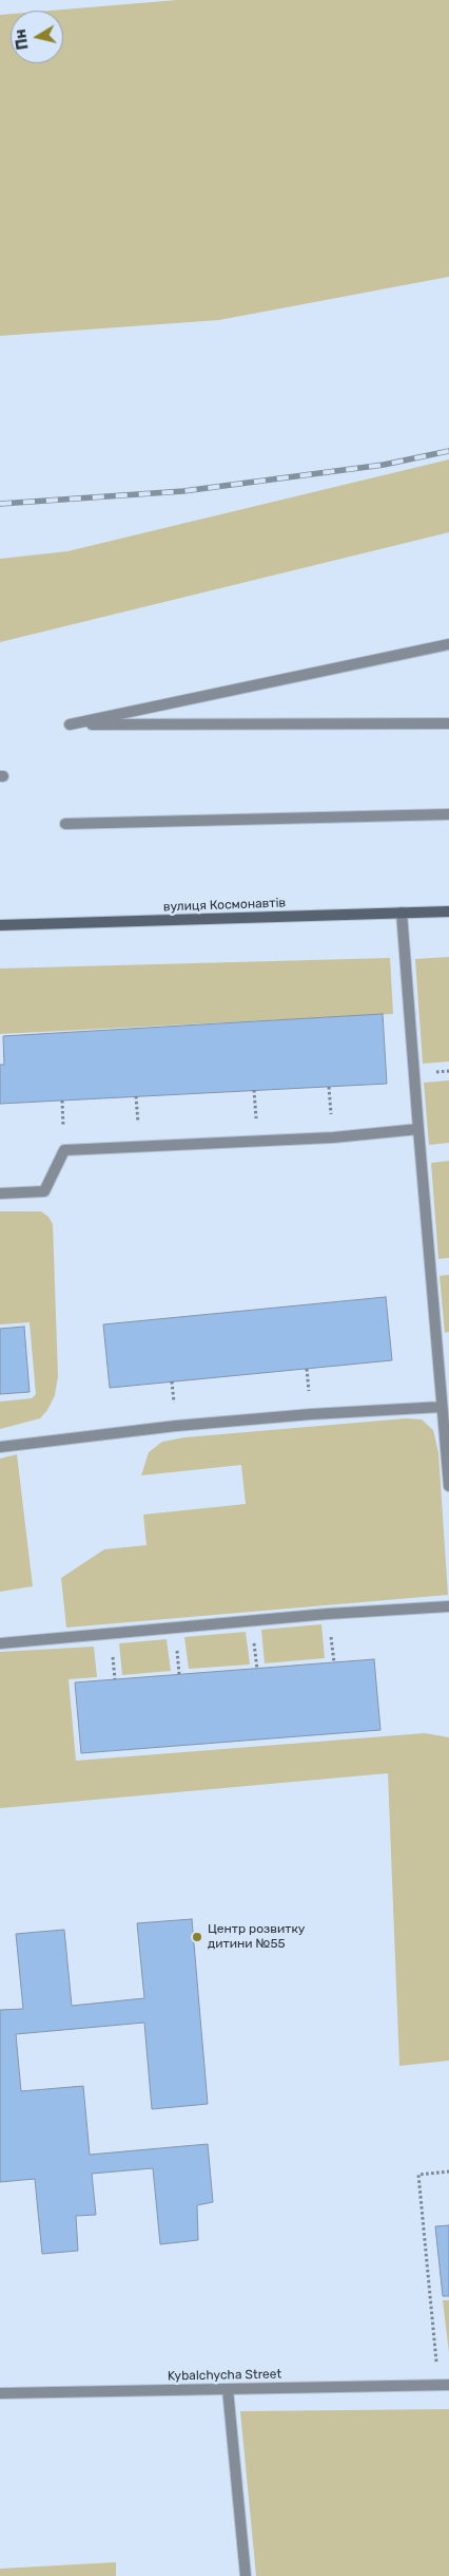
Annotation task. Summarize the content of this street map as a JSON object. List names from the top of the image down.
{
  "streets": {
    "street": ["вулиця Космонавтів", "Kybalchycha Street"]
  },
  "places": ["Центр розвитку дитини №55"],
  "north": "left"
}
